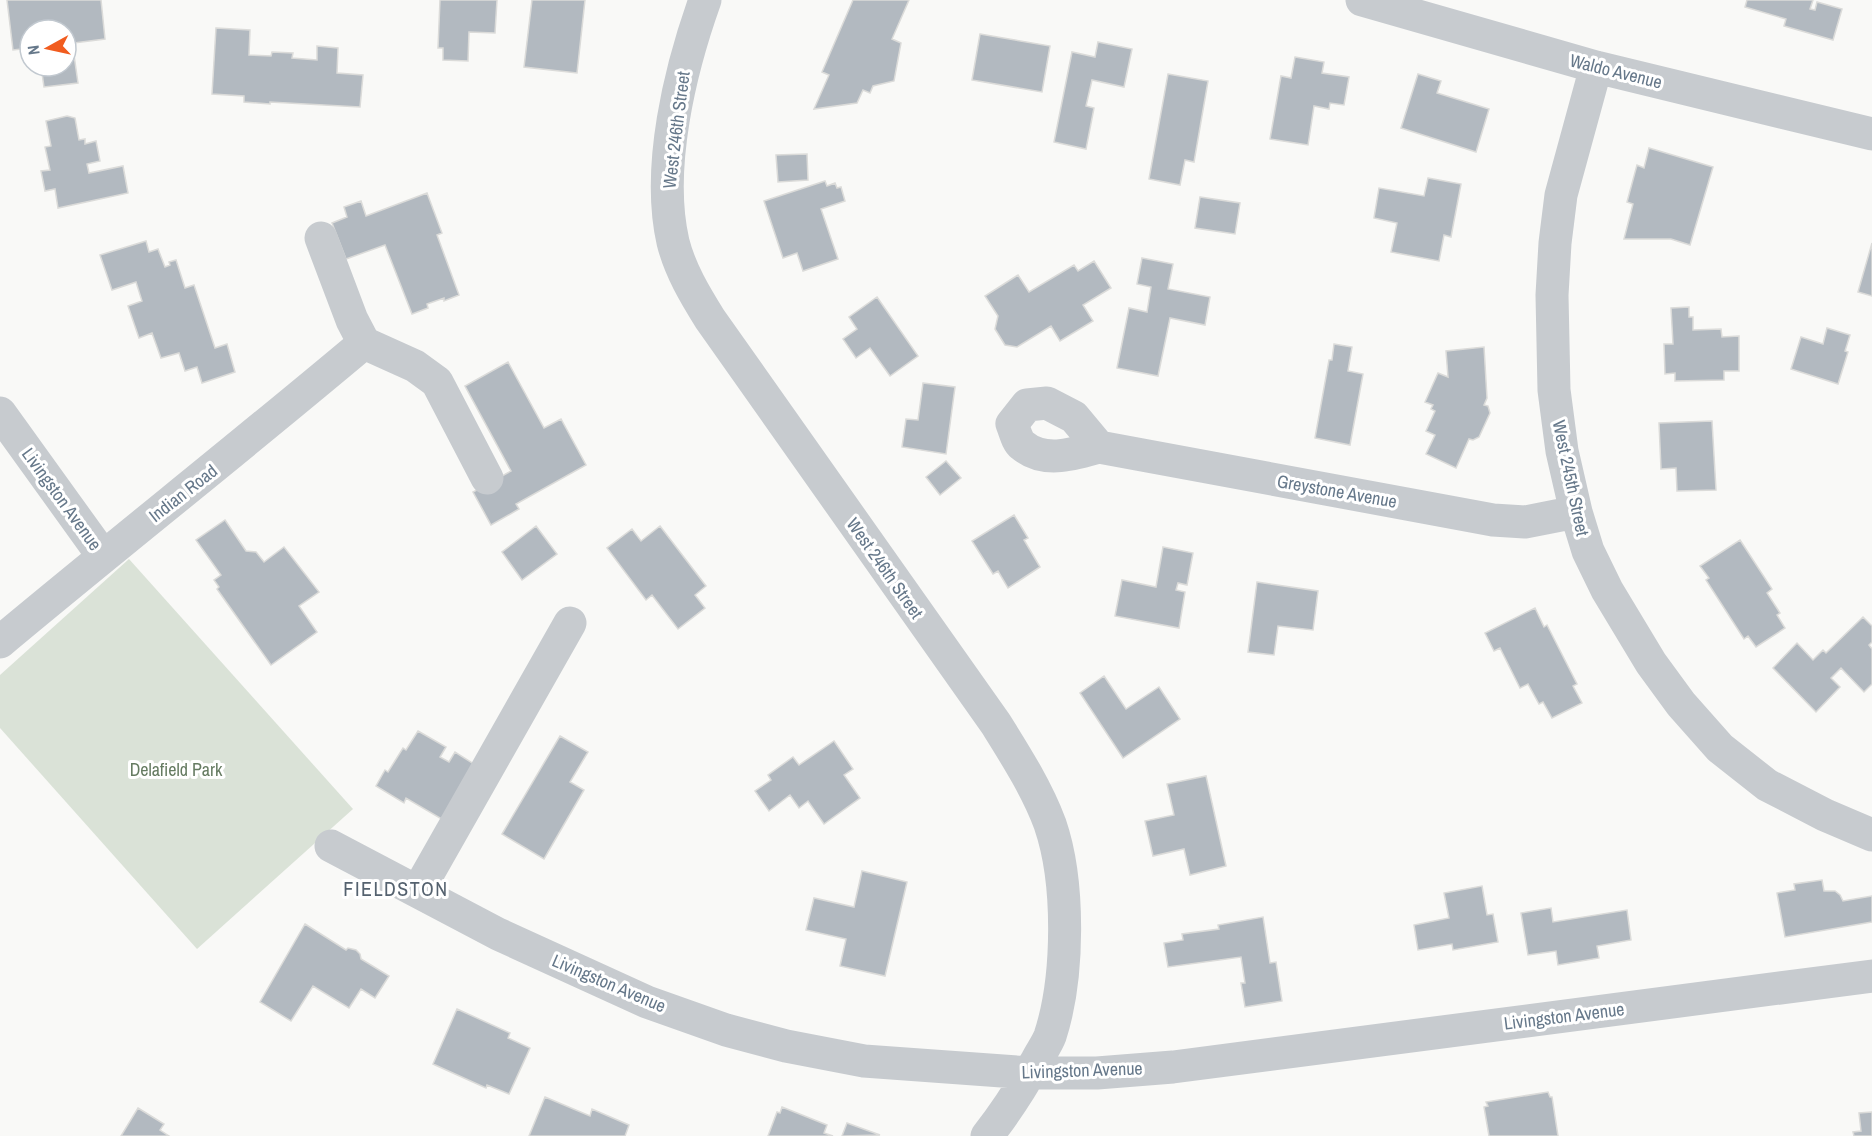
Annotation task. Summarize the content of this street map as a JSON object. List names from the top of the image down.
{
  "streets": {
    "street": [
      "Waldo Avenue",
      "West 246th Street",
      "West 245th Street",
      "Greystone Avenue",
      "Indian Road",
      "Livingston Avenue"
    ]
  },
  "crossings": [
    ["Waldo Avenue", "West 245th Street"],
    ["West 246th Street", "Livingston Avenue"],
    ["West 245th Street", "Greystone Avenue"],
    ["Indian Road", "Livingston Avenue"]
  ],
  "districts": ["FIELDSTON"],
  "parks": ["Delafield Park"],
  "north": "left"
}
